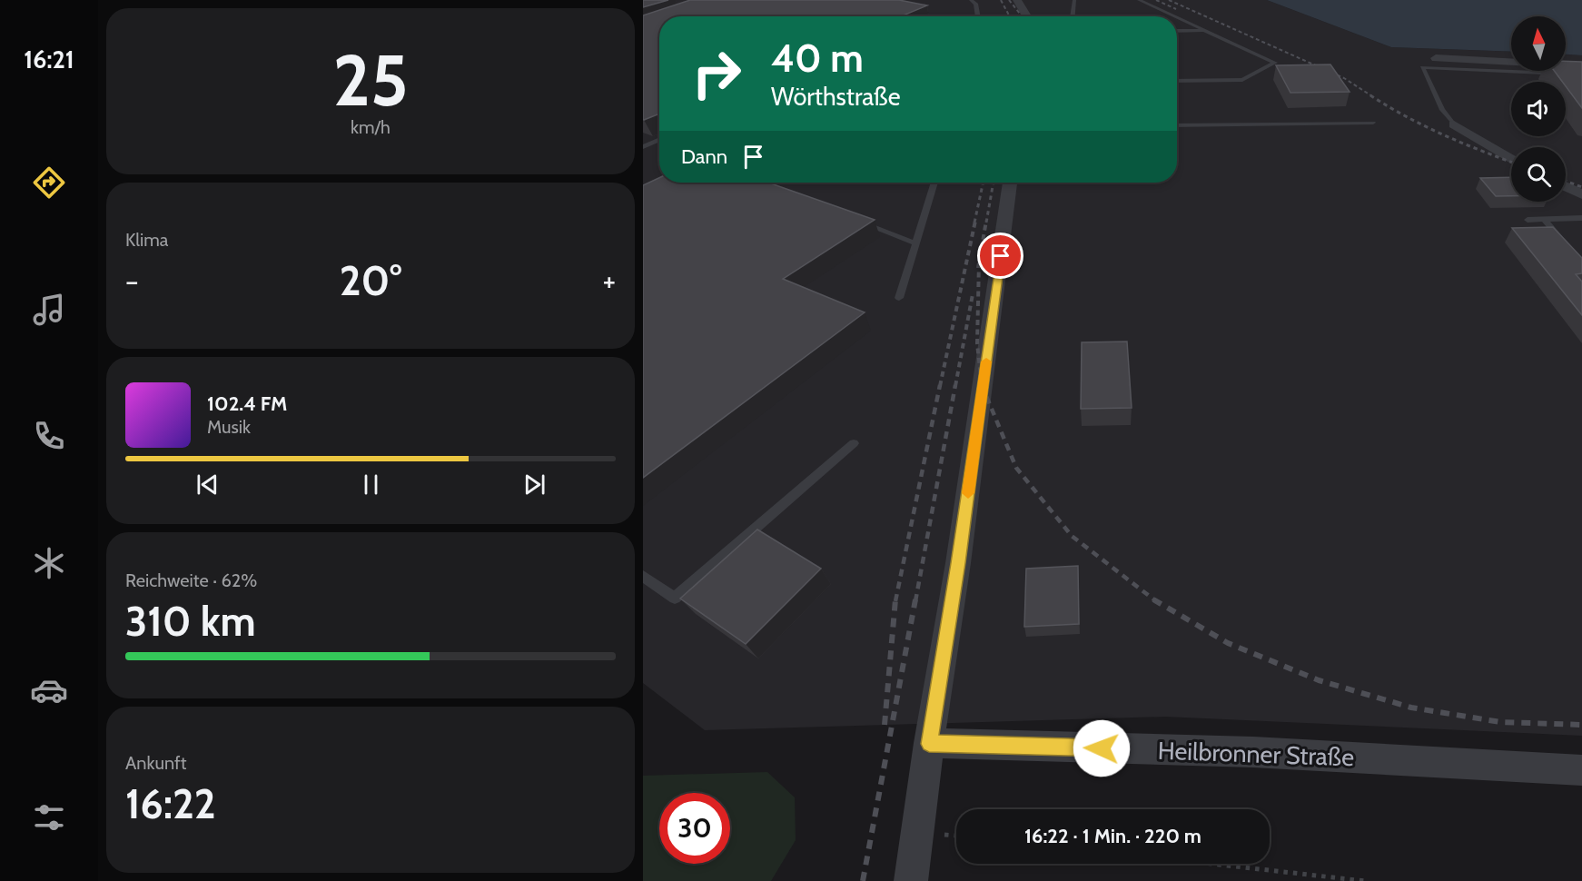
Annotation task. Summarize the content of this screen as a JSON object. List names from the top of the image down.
{
  "streets": {
    "street": ["Heilbronner Straße"]
  },
  "north": "top",
  "page": {
    "tabs": "16:21",
    "tile": [
      ["25", "km/h"],
      "Klima",
      ["Reichweite · 62%", "310 km"],
      ["Ankunft", "16:22"]
    ],
    "turn": ["40 m", "Wörthstraße"],
    "then": "Dann",
    "heat": ["−", "20°", "+"],
    "song": ["102.4 FM", "Musik"],
    "limit": "30",
    "trip": "16:22 · 1 Min. · 220 m"
  }
}
